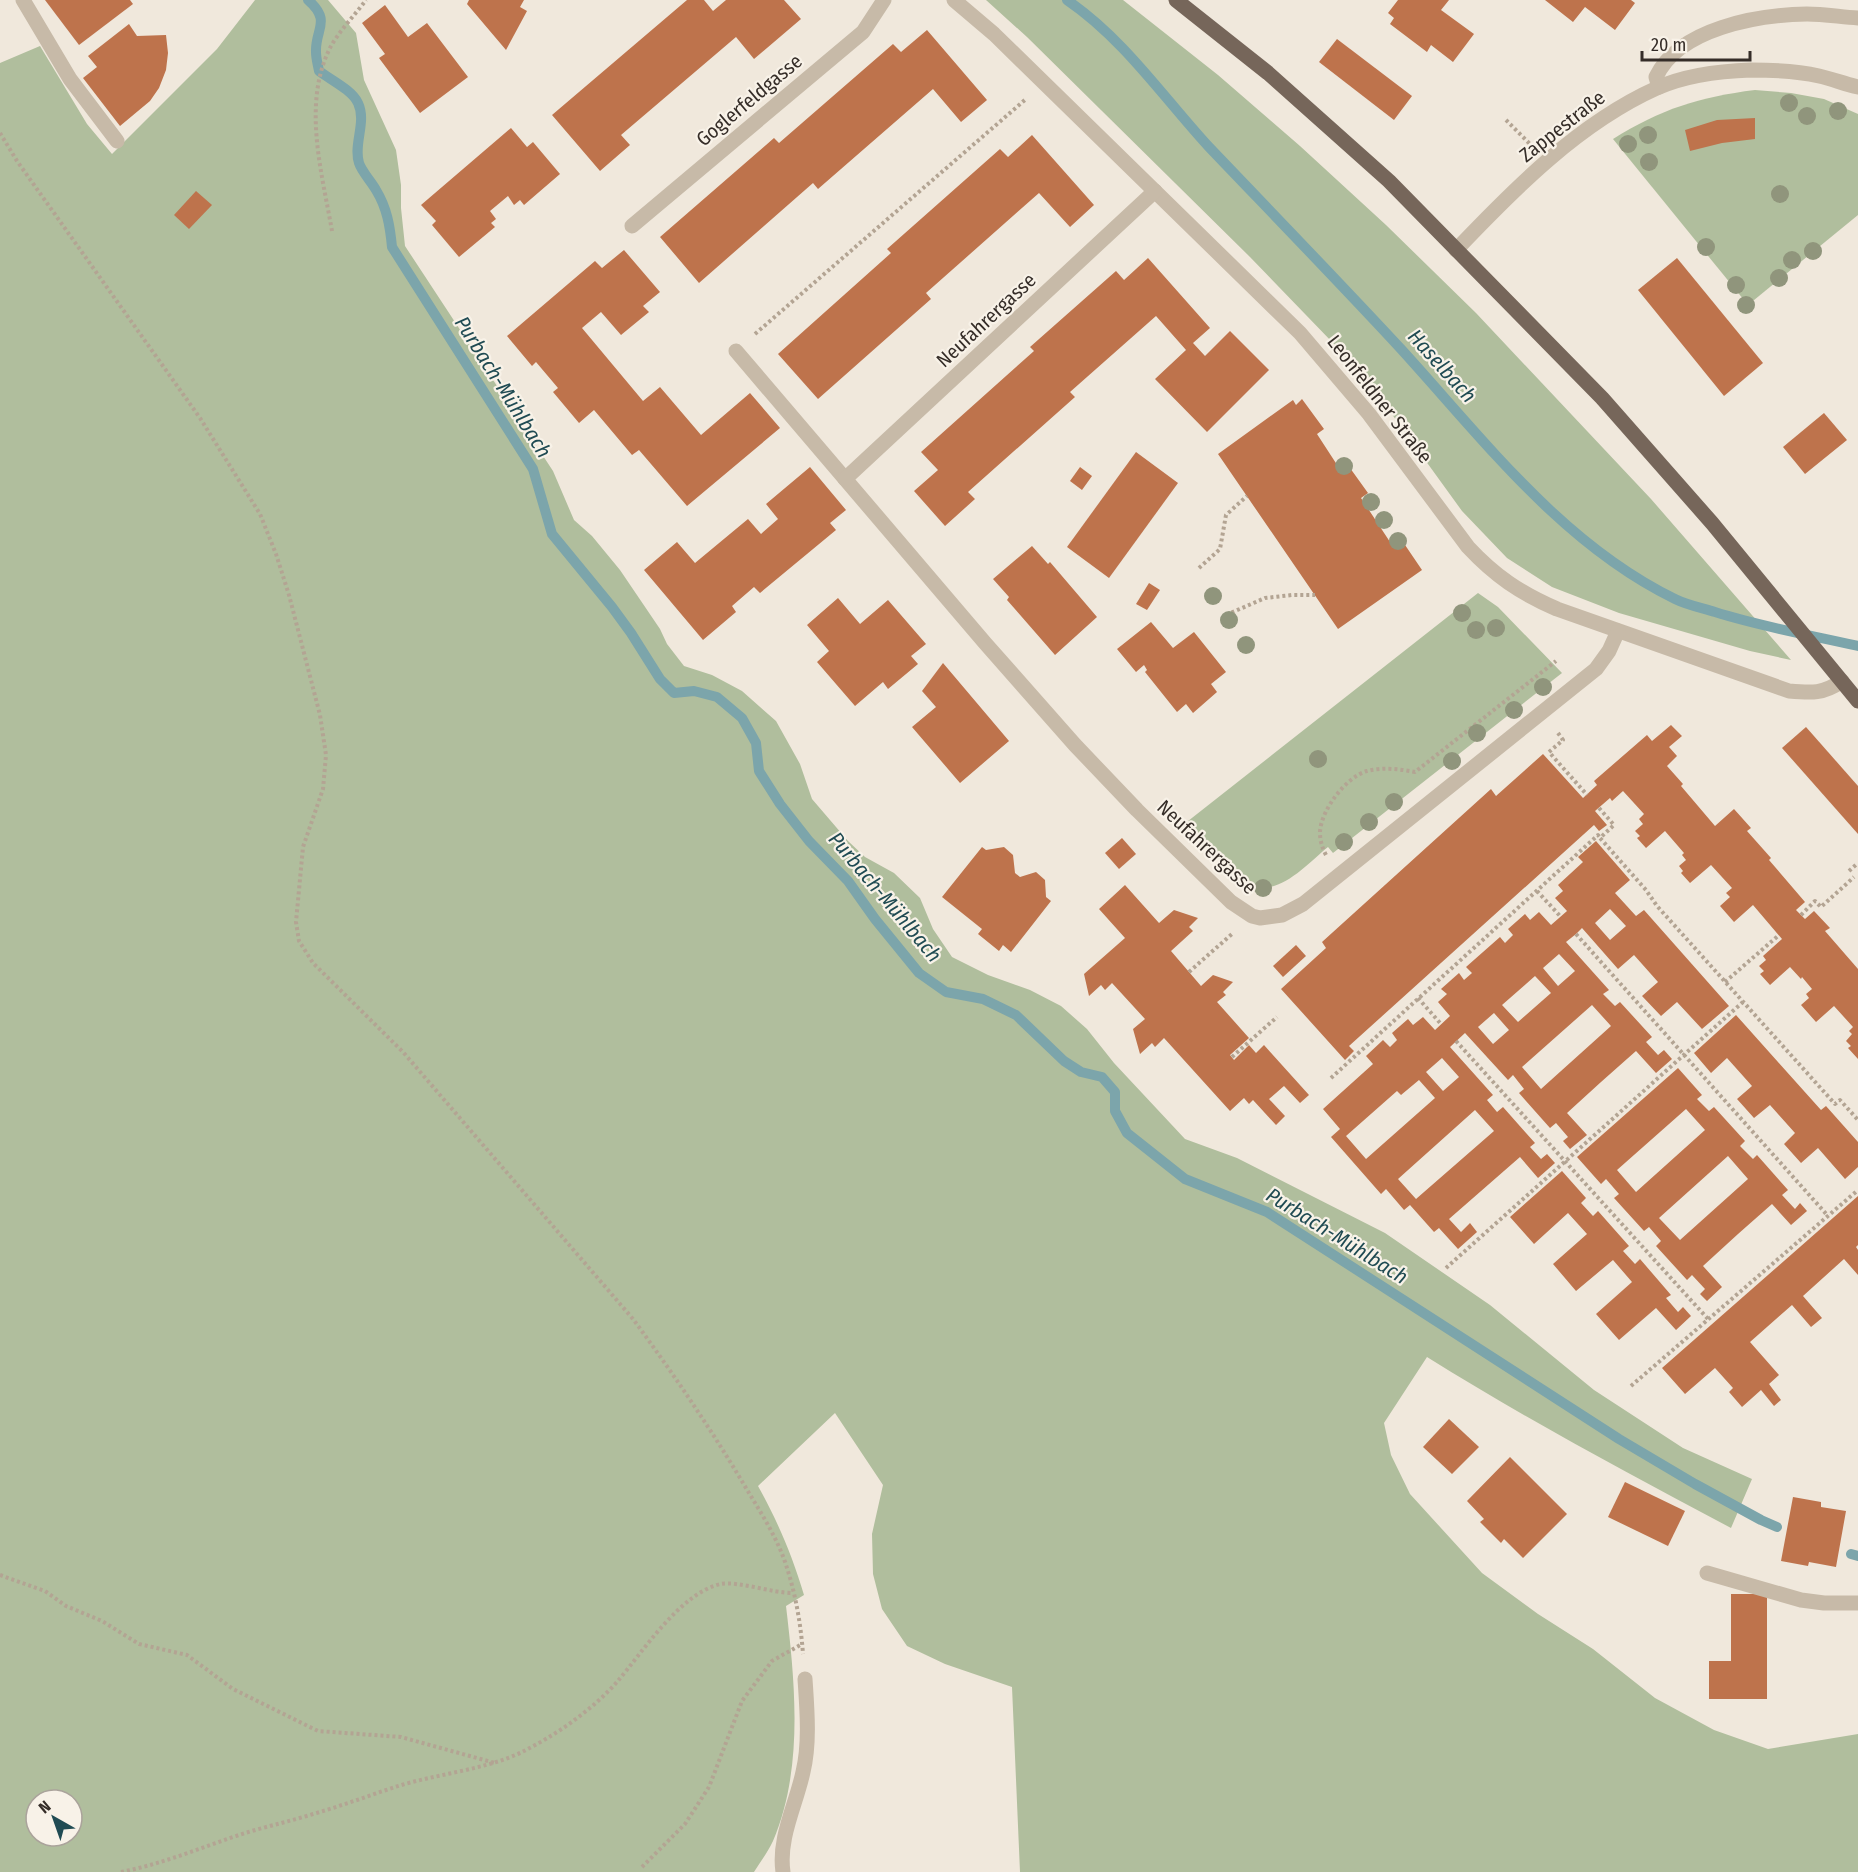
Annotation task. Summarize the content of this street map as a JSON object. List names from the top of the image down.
{
  "streets": {
    "street": [
      "Goglerfeldgasse",
      "Zappestraße",
      "Neufahrergasse",
      "Leonfeldner Straße"
    ]
  },
  "crossings": [
    ["Neufahrergasse", "Leonfeldner Straße"]
  ],
  "water": ["Haselbach", "Purbach-Mühlbach"],
  "scale_bar": "20 m",
  "north": "top left"
}
